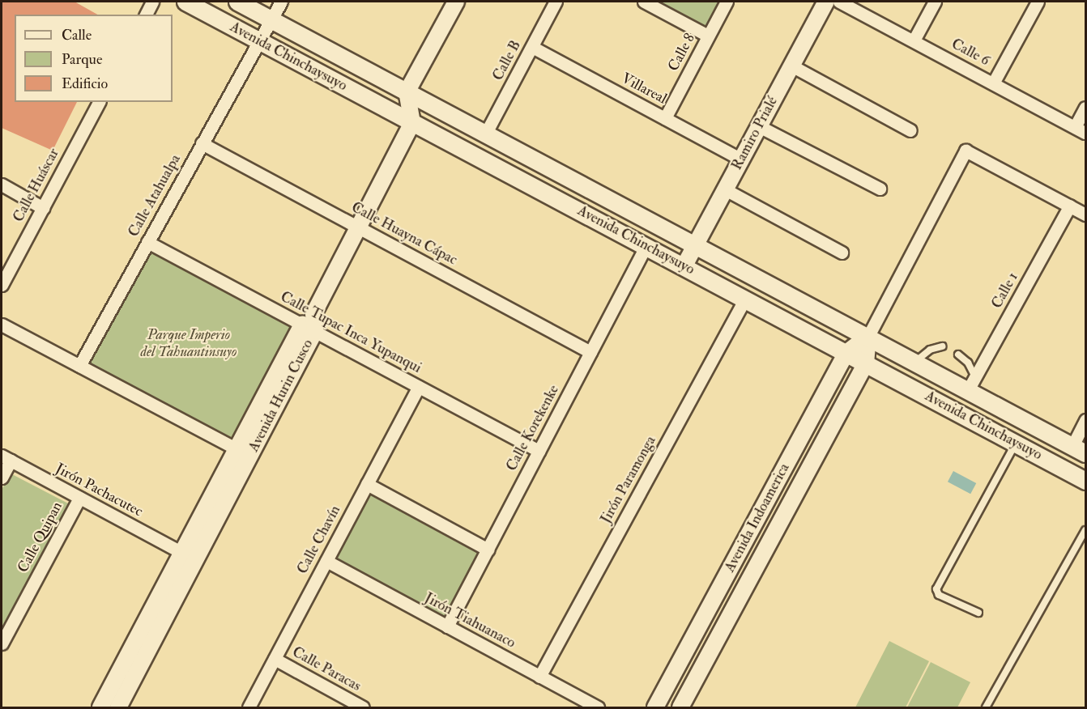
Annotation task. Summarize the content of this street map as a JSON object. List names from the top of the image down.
{
  "streets": {
    "main road": ["Avenida Chinchaysuyo"],
    "street": [
      "Calle 8",
      "Calle 6",
      "Calle B",
      "Villareal",
      "Ramiro Prialé",
      "Calle Huáscar",
      "Calle Atahualpa",
      "Calle Huayna Cápac",
      "Calle 1",
      "Calle Tupac Inca Yupanqui",
      "Avenida Hurin Cusco",
      "Calle Korekenke",
      "Jirón Paramonga",
      "Jirón Pachacutec",
      "Avenida Indoamerica",
      "Calle Quipan",
      "Calle Chavín",
      "Jirón Tiahuanaco",
      "Calle Paracas"
    ]
  },
  "crossings": [
    ["Calle 8", "Villareal"],
    ["Avenida Chinchaysuyo", "Calle B"],
    ["Avenida Chinchaysuyo", "Ramiro Prialé"],
    ["Avenida Chinchaysuyo", "Calle Atahualpa"],
    ["Avenida Chinchaysuyo", "Calle 1"],
    ["Avenida Chinchaysuyo", "Avenida Hurin Cusco"],
    ["Avenida Chinchaysuyo", "Calle Korekenke"],
    ["Avenida Chinchaysuyo", "Jirón Paramonga"],
    ["Avenida Chinchaysuyo", "Avenida Indoamerica"],
    ["Calle B", "Villareal"],
    ["Villareal", "Ramiro Prialé"],
    ["Calle Atahualpa", "Calle Huayna Cápac"],
    ["Calle Atahualpa", "Calle Tupac Inca Yupanqui"],
    ["Calle Huayna Cápac", "Avenida Hurin Cusco"],
    ["Calle Huayna Cápac", "Calle Korekenke"],
    ["Calle 1", "Avenida Indoamerica"],
    ["Calle Tupac Inca Yupanqui", "Avenida Hurin Cusco"],
    ["Calle Tupac Inca Yupanqui", "Calle Korekenke"],
    ["Calle Tupac Inca Yupanqui", "Calle Chavín"],
    ["Avenida Hurin Cusco", "Jirón Pachacutec"],
    ["Calle Korekenke", "Jirón Tiahuanaco"],
    ["Jirón Paramonga", "Jirón Tiahuanaco"],
    ["Jirón Pachacutec", "Calle Quipan"],
    ["Calle Chavín", "Jirón Tiahuanaco"],
    ["Calle Chavín", "Calle Paracas"]
  ],
  "parks": ["Parque Imperio del Tahuantinsuyo"],
  "legend": ["Calle", "Parque", "Edificio"]
}
